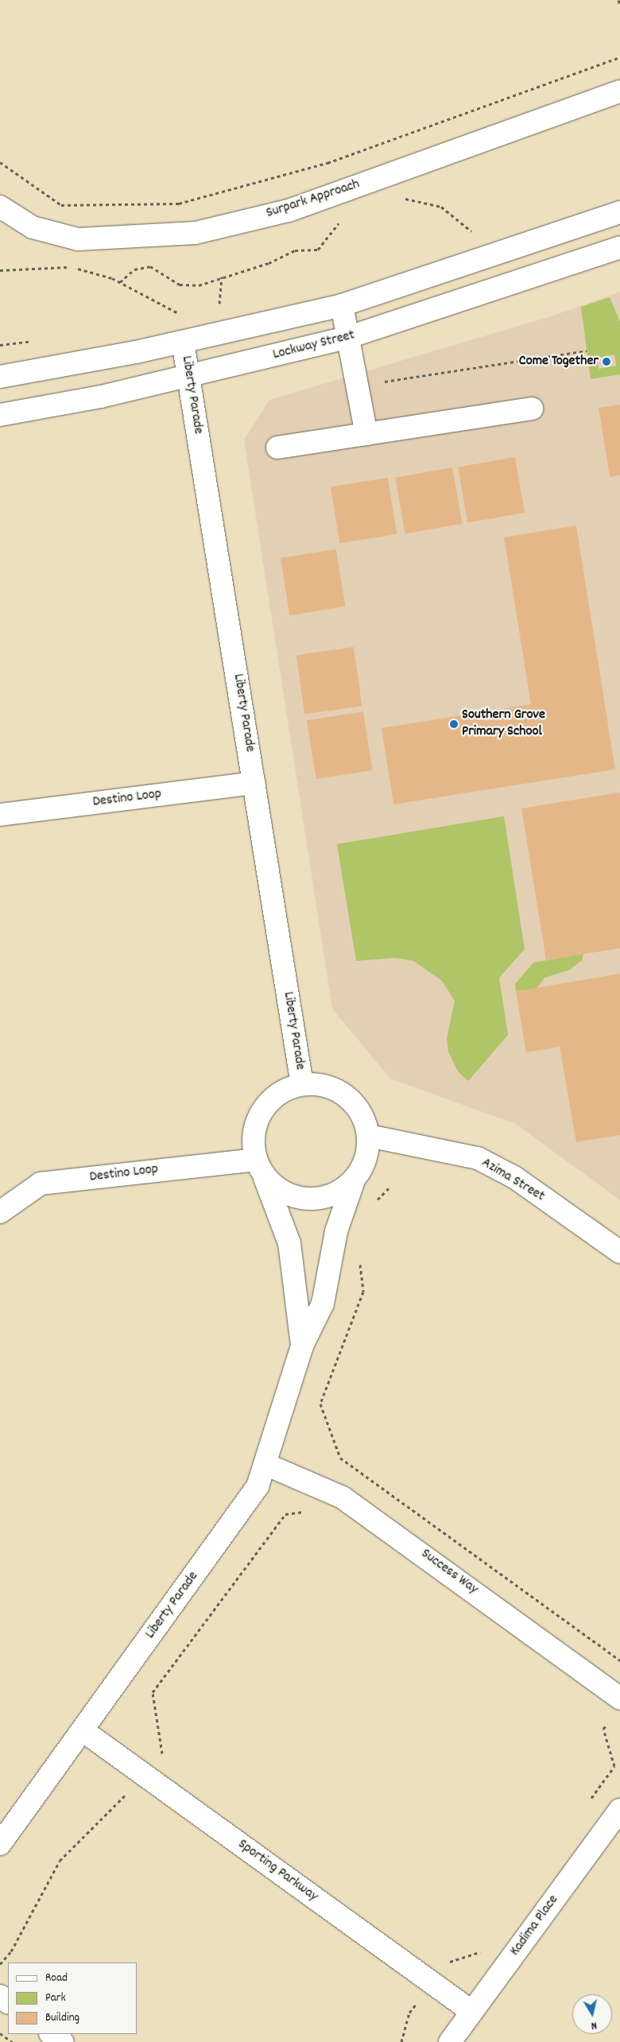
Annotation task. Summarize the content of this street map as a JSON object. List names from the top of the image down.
{
  "streets": {
    "street": [
      "Surpark Approach",
      "Lockway Street",
      "Liberty Parade",
      "Destino Loop",
      "Azima Street",
      "Success Way",
      "Sporting Parkway",
      "Kadima Place"
    ]
  },
  "crossings": [
    ["Lockway Street", "Liberty Parade"],
    ["Liberty Parade", "Destino Loop"],
    ["Liberty Parade", "Azima Street"],
    ["Liberty Parade", "Success Way"],
    ["Liberty Parade", "Sporting Parkway"],
    ["Destino Loop", "Azima Street"],
    ["Sporting Parkway", "Kadima Place"]
  ],
  "places": ["Come Together", "Southern Grove Primary School"],
  "legend": ["Road", "Park", "Building"],
  "north": "bottom"
}
